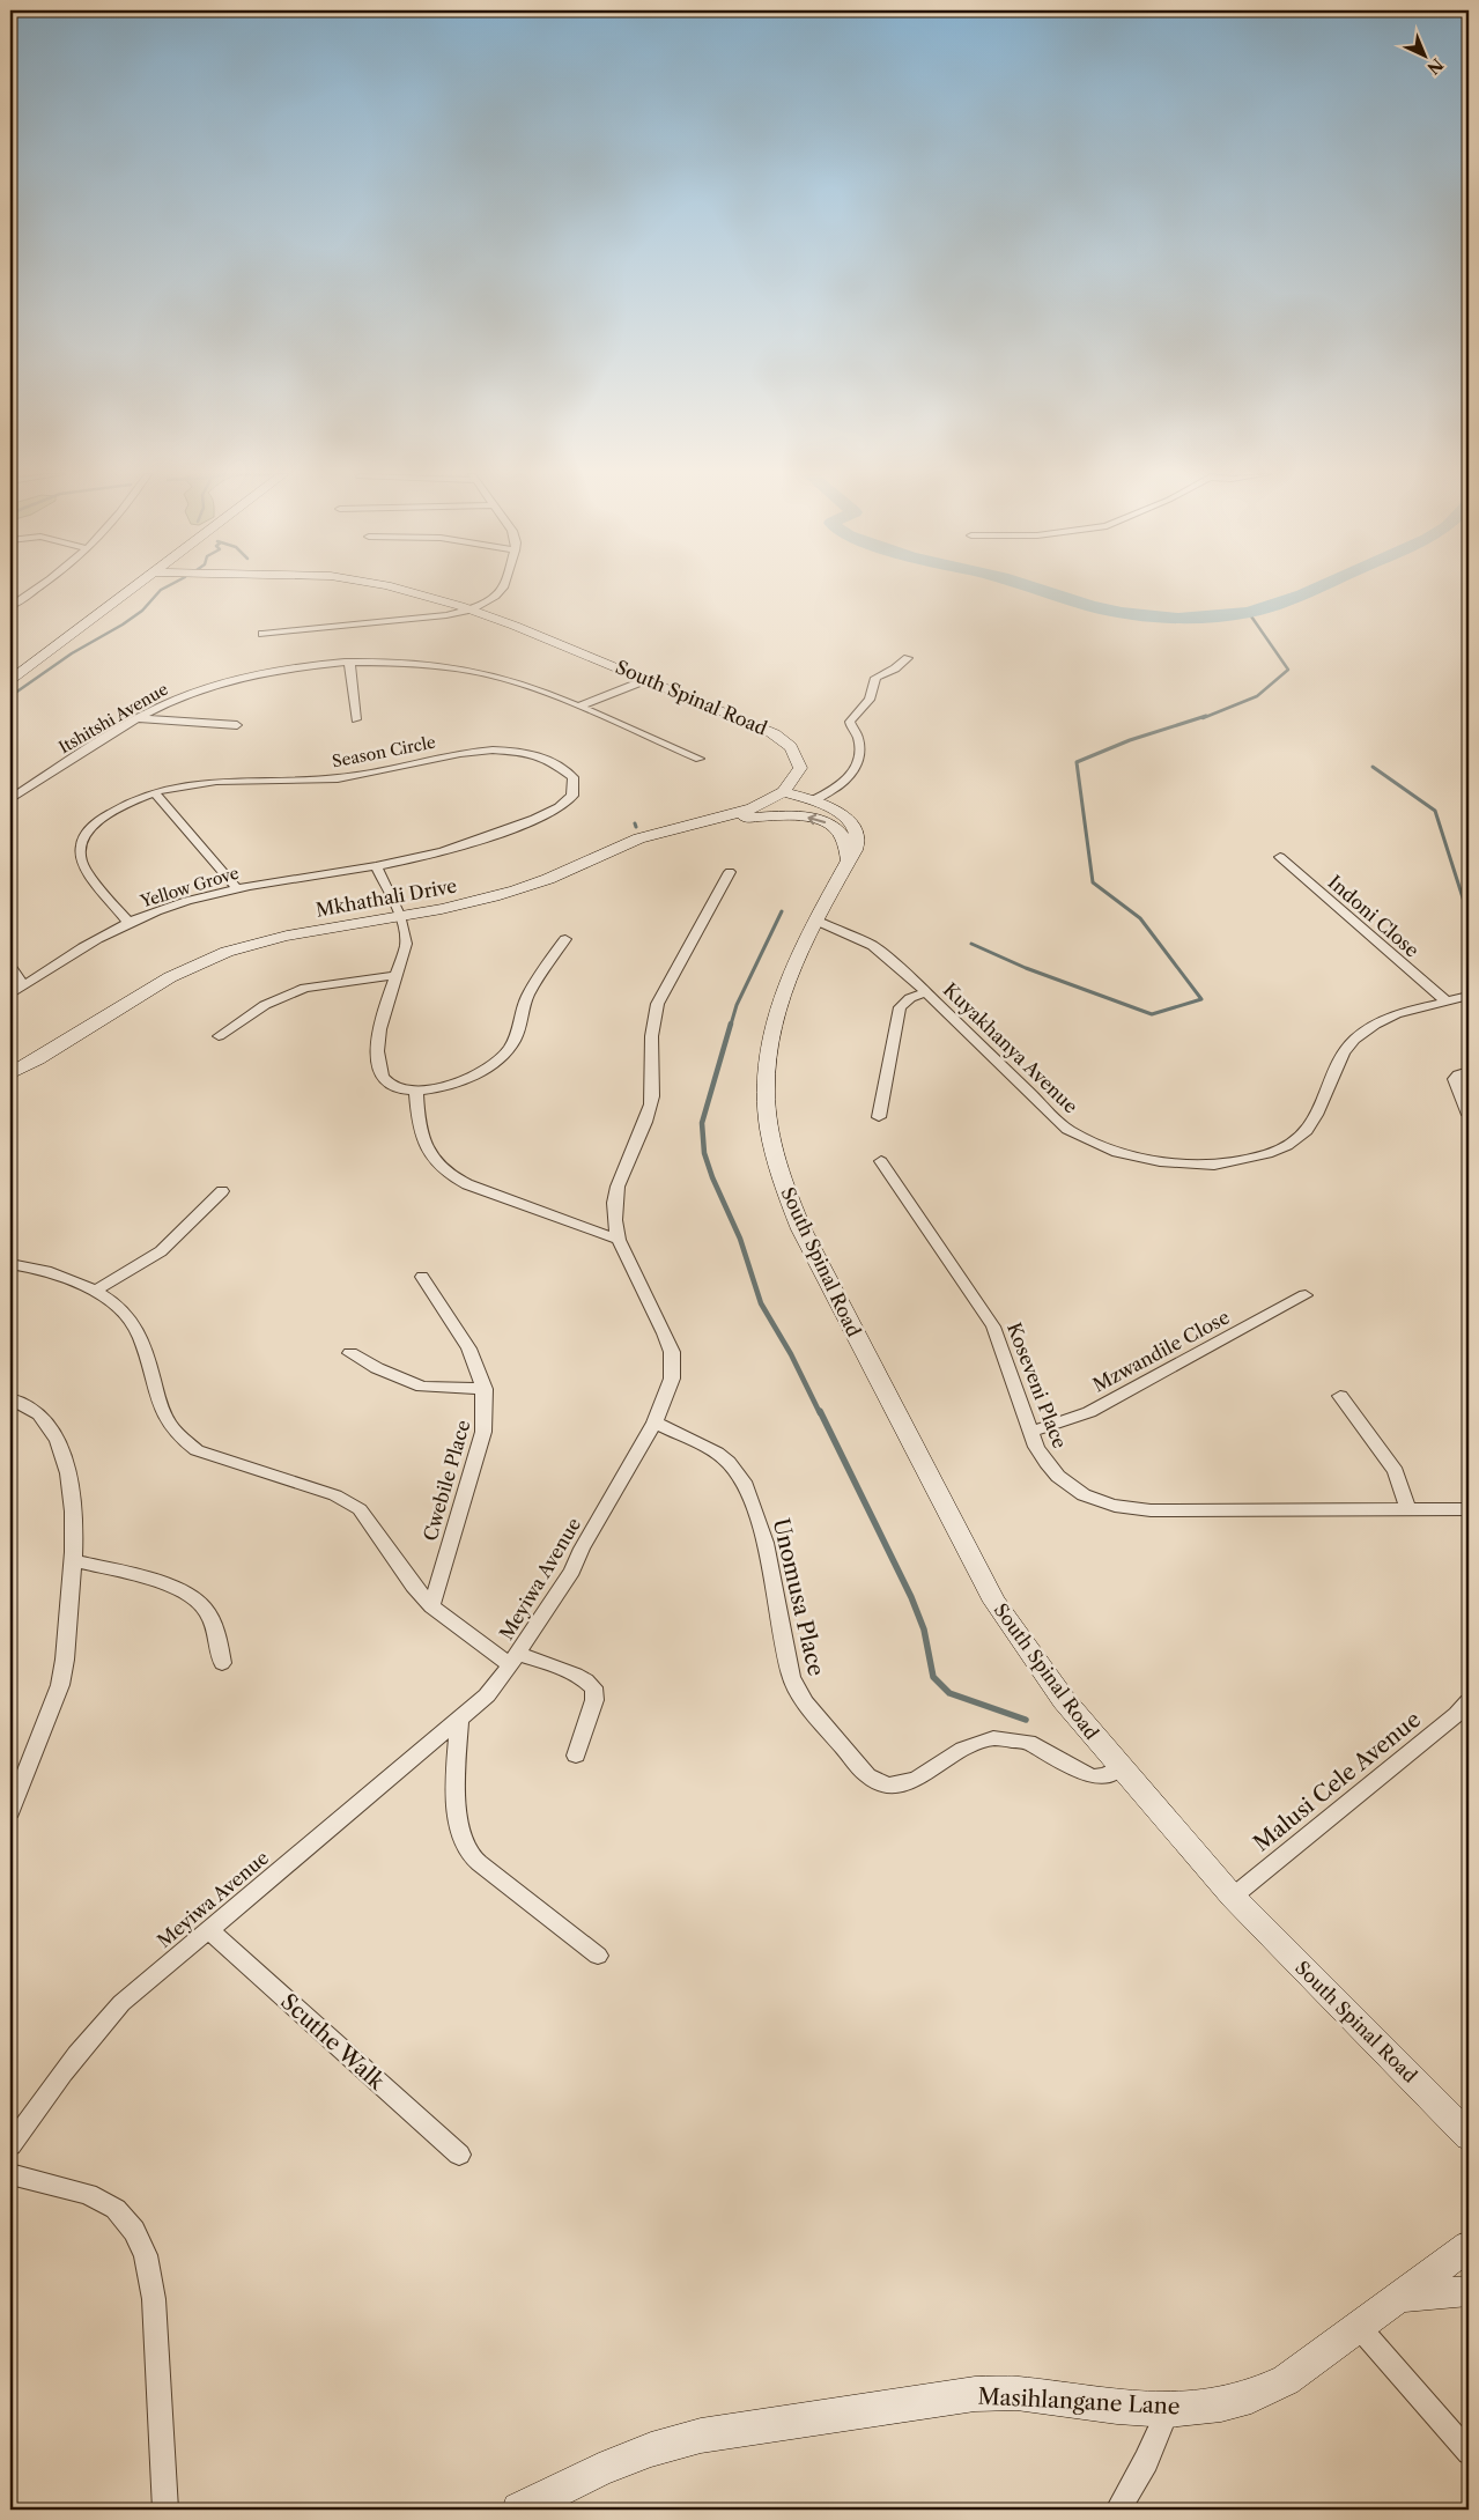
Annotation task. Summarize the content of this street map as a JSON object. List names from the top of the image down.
{
  "streets": {
    "street": [
      "South Spinal Road",
      "Itshitshi Avenue",
      "Season Circle",
      "Yellow Grove",
      "Mkhathali Drive",
      "Indoni Close",
      "Kuyakhanya Avenue",
      "Mzwandile Close",
      "Koseveni Place",
      "Cwebile Place",
      "Meyiwa Avenue",
      "Unomusa Place",
      "Malusi Cele Avenue",
      "Scuthe Walk",
      "Masihlangane Lane"
    ]
  },
  "crossings": [
    ["South Spinal Road", "Mkhathali Drive"],
    ["South Spinal Road", "Kuyakhanya Avenue"],
    ["South Spinal Road", "Unomusa Place"],
    ["South Spinal Road", "Malusi Cele Avenue"],
    ["Season Circle", "Yellow Grove"],
    ["Indoni Close", "Kuyakhanya Avenue"],
    ["Mzwandile Close", "Koseveni Place"],
    ["Meyiwa Avenue", "Unomusa Place"],
    ["Meyiwa Avenue", "Scuthe Walk"]
  ],
  "north": "bottom right"
}
